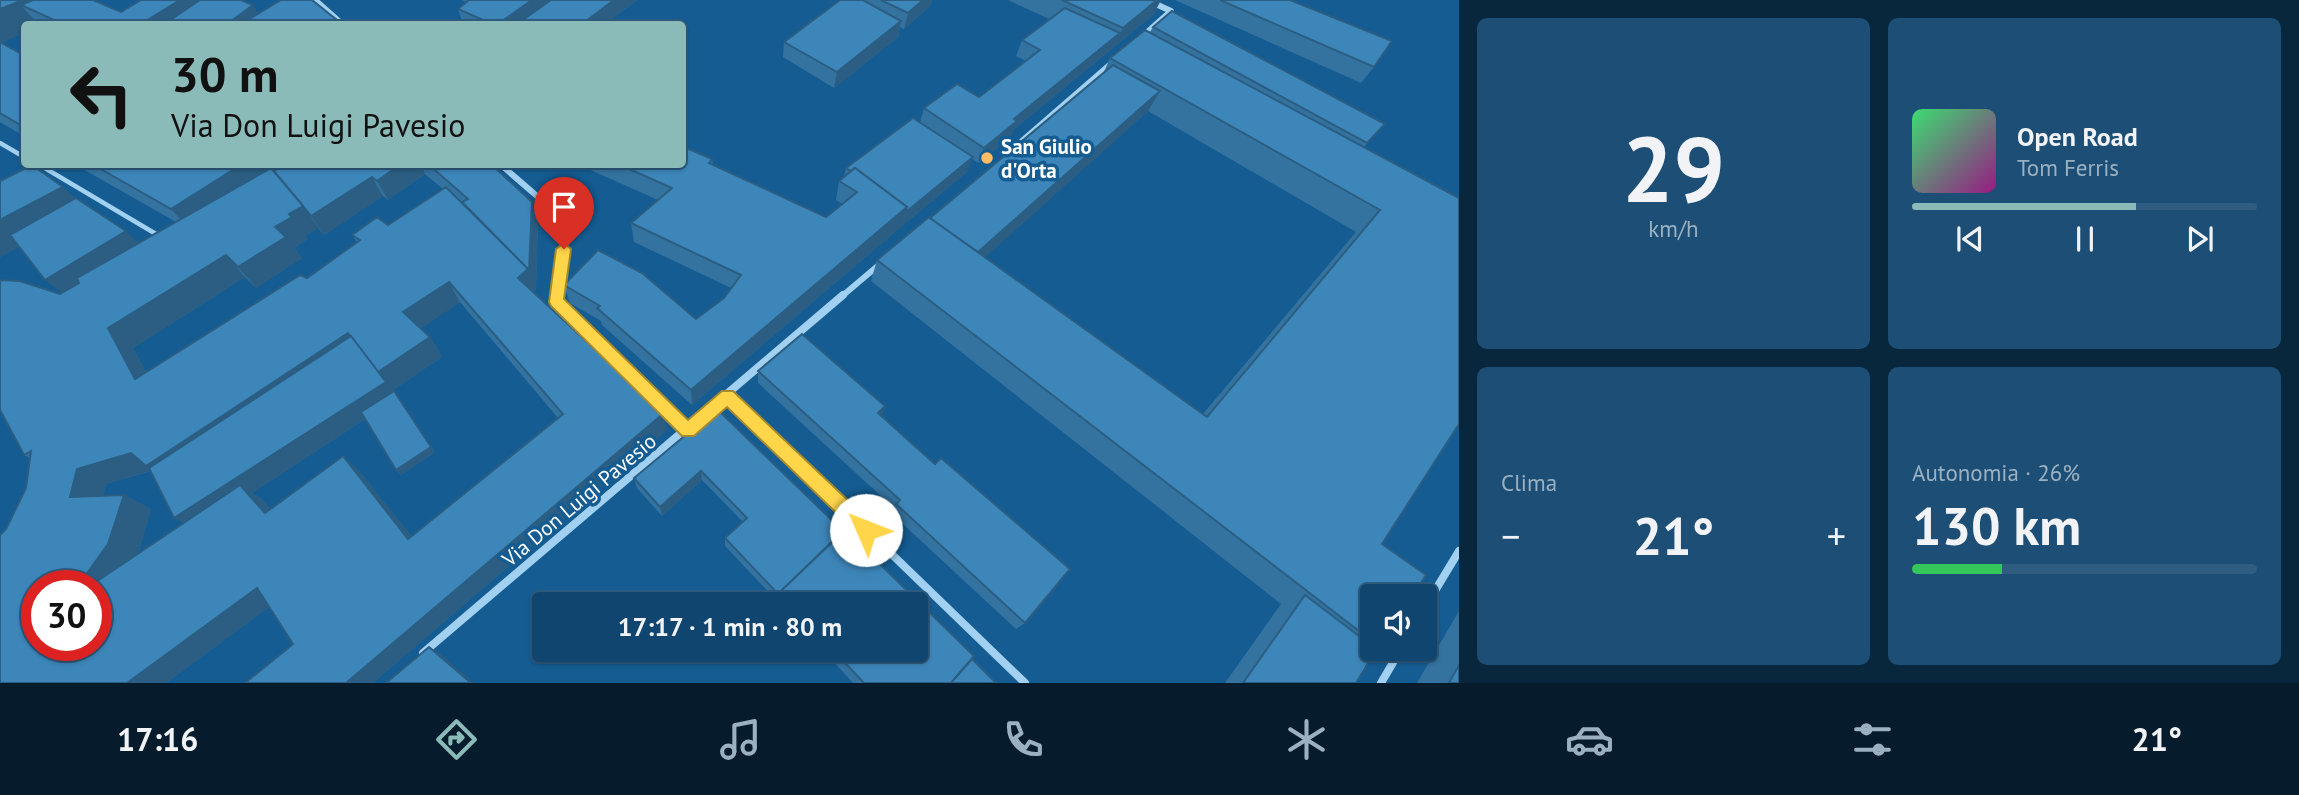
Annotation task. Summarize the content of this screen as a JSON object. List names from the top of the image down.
{
  "streets": {
    "street": ["Via Don Luigi Pavesio"]
  },
  "places": ["San Giulio d'Orta"],
  "page": {
    "tile": [
      ["29", "km/h"],
      "Clima",
      ["Autonomia · 26%", "130 km"]
    ],
    "turn": ["30 m", "Via Don Luigi Pavesio"],
    "song": ["Open Road", "Tom Ferris"],
    "heat": ["−", "21°", "+"],
    "limit": "30",
    "trip": "17:17 · 1 min · 80 m",
    "tabs": ["17:16", "21°"]
  }
}
